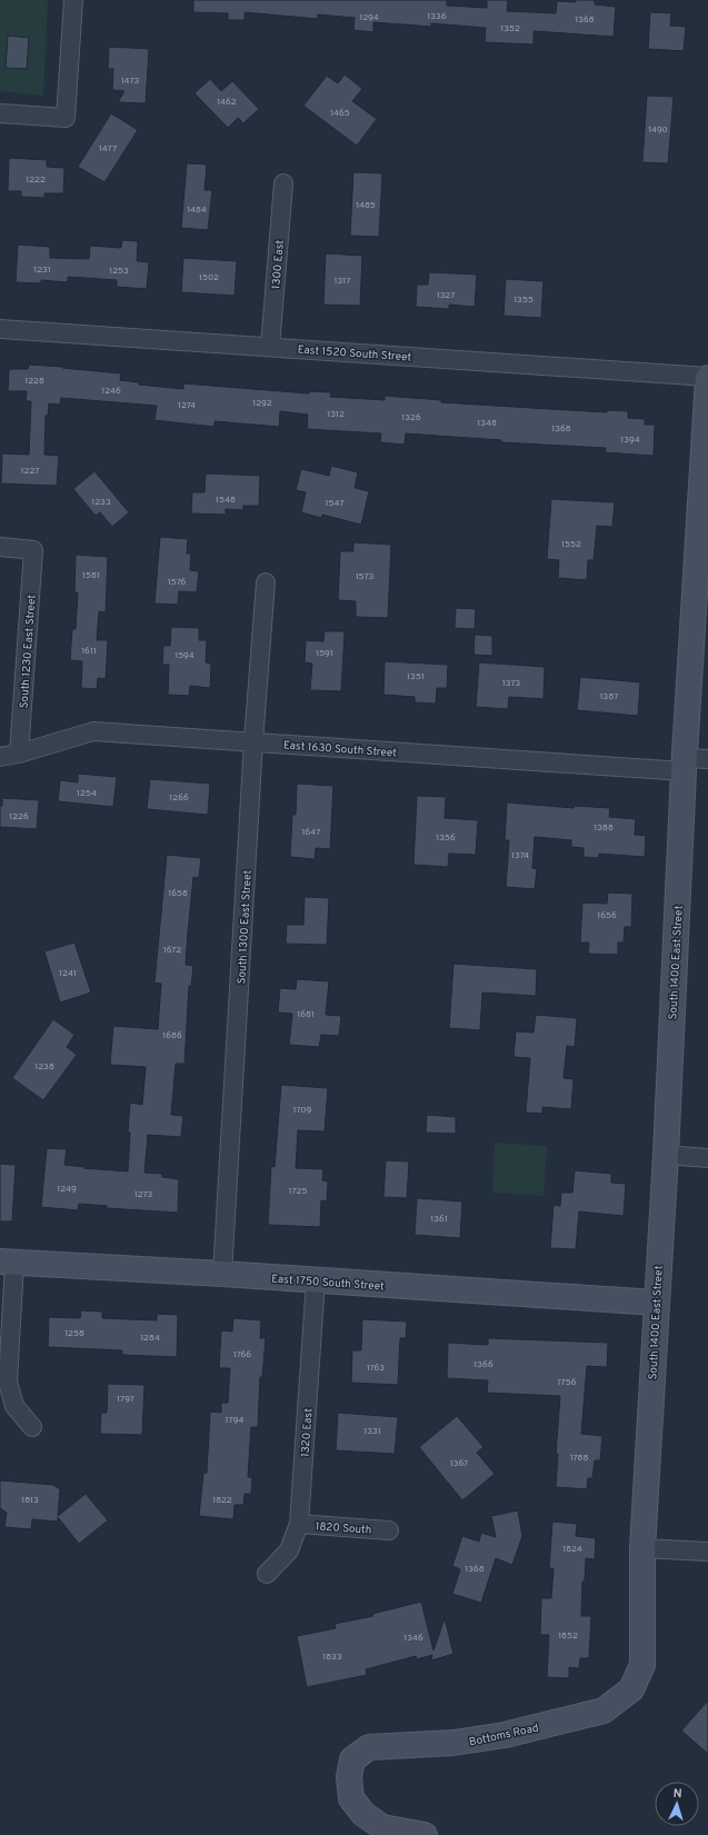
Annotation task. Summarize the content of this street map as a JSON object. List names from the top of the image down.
{
  "streets": {
    "street": [
      "1300 East",
      "East 1520 South Street",
      "South 1230 East Street",
      "East 1630 South Street",
      "South 1300 East Street",
      "South 1400 East Street",
      "East 1750 South Street",
      "1320 East",
      "1820 South",
      "Bottoms Road"
    ]
  },
  "crossings": [
    ["1300 East", "East 1520 South Street"],
    ["East 1520 South Street", "South 1400 East Street"],
    ["South 1230 East Street", "East 1630 South Street"],
    ["East 1630 South Street", "South 1300 East Street"],
    ["East 1630 South Street", "South 1400 East Street"],
    ["South 1300 East Street", "East 1750 South Street"],
    ["South 1400 East Street", "East 1750 South Street"],
    ["South 1400 East Street", "Bottoms Road"],
    ["East 1750 South Street", "1320 East"],
    ["1320 East", "1820 South"]
  ],
  "house_numbers": [
    "1336",
    "1294",
    "1368",
    "1352",
    "1473",
    "1462",
    "1465",
    "1490",
    "1477",
    "1222",
    "1485",
    "1484",
    "1231",
    "1253",
    "1502",
    "1317",
    "1327",
    "1355",
    "1228",
    "1246",
    "1292",
    "1274",
    "1312",
    "1326",
    "1348",
    "1368",
    "1394",
    "1227",
    "1548",
    "1233",
    "1547",
    "1552",
    "1581",
    "1573",
    "1576",
    "1611",
    "1591",
    "1594",
    "1351",
    "1373",
    "1387",
    "1254",
    "1266",
    "1226",
    "1388",
    "1647",
    "1356",
    "1374",
    "1658",
    "1656",
    "1672",
    "1241",
    "1681",
    "1686",
    "1238",
    "1709",
    "1249",
    "1725",
    "1273",
    "1361",
    "1258",
    "1284",
    "1766",
    "1366",
    "1763",
    "1756",
    "1797",
    "1794",
    "1331",
    "1788",
    "1367",
    "1813",
    "1822",
    "1824",
    "1368",
    "1852",
    "1346",
    "1833"
  ],
  "north": "top"
}
